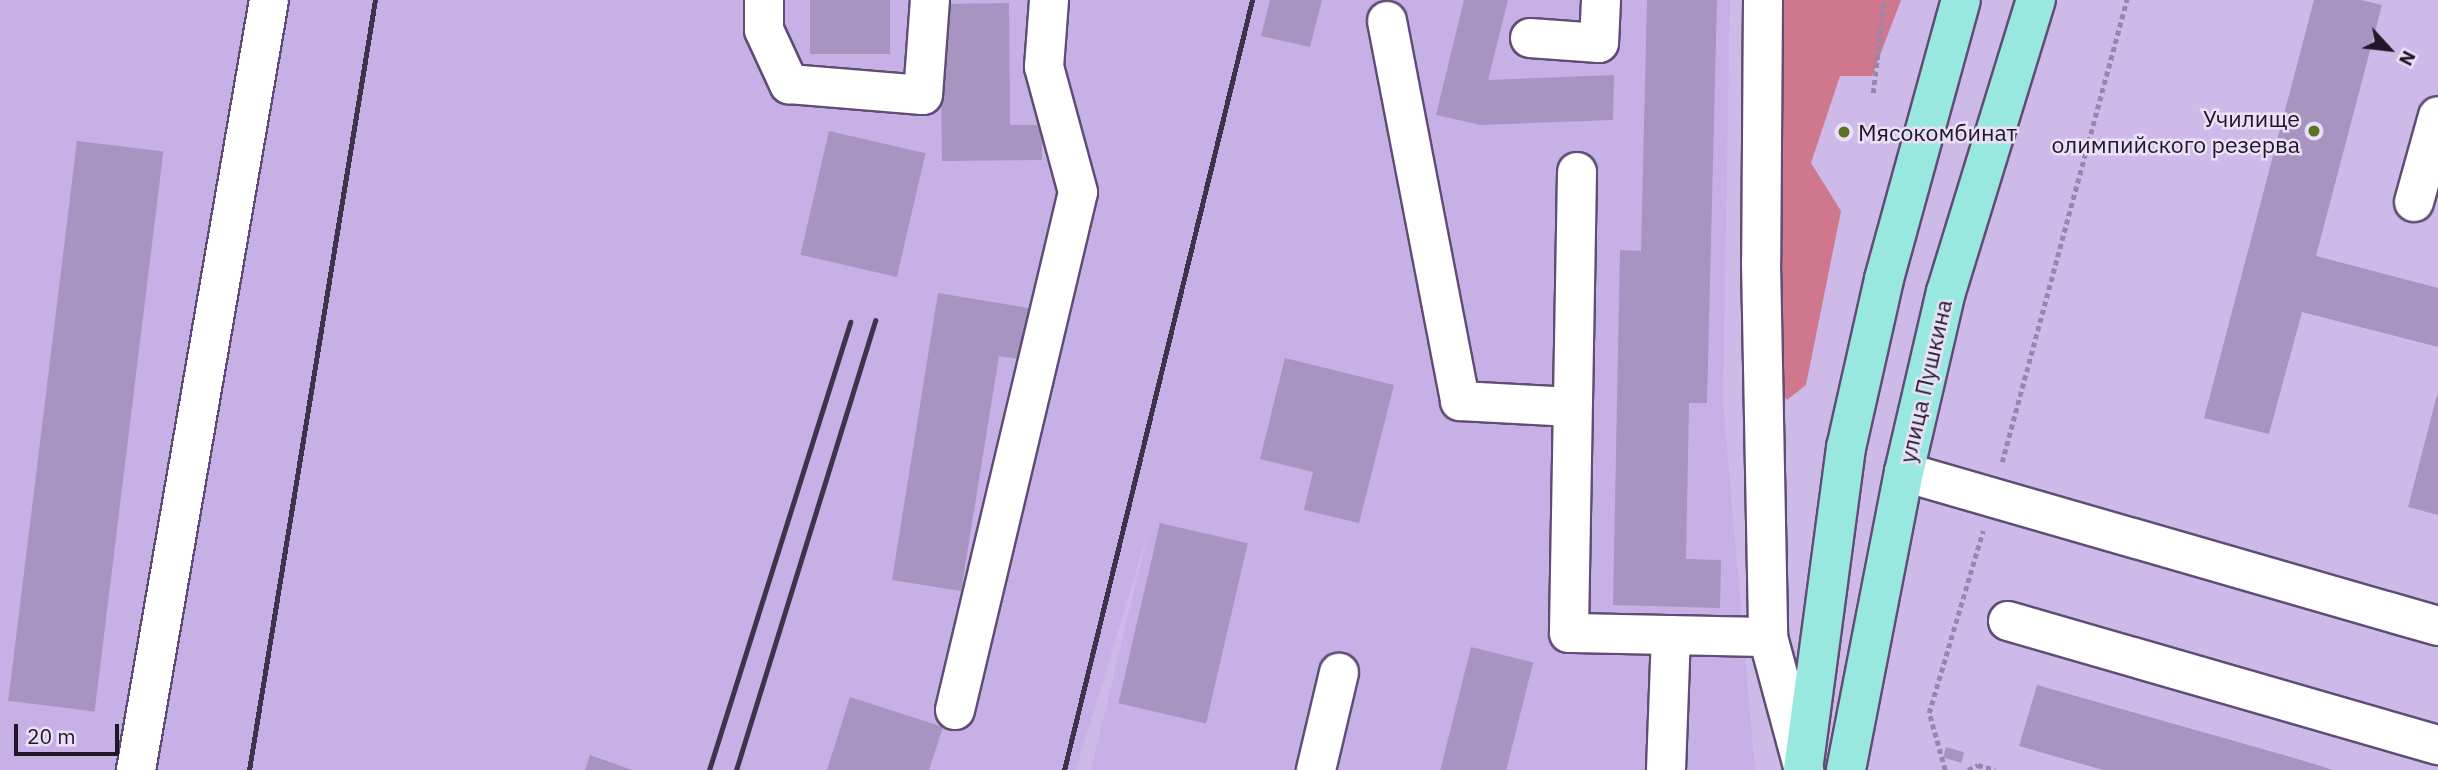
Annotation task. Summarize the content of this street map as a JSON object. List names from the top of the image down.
{
  "streets": {
    "main road": ["улица Пушкина"]
  },
  "places": ["Училище олимпийского резерва", "Мясокомбинат"],
  "scale_bar": "20 m",
  "north": "bottom right"
}
